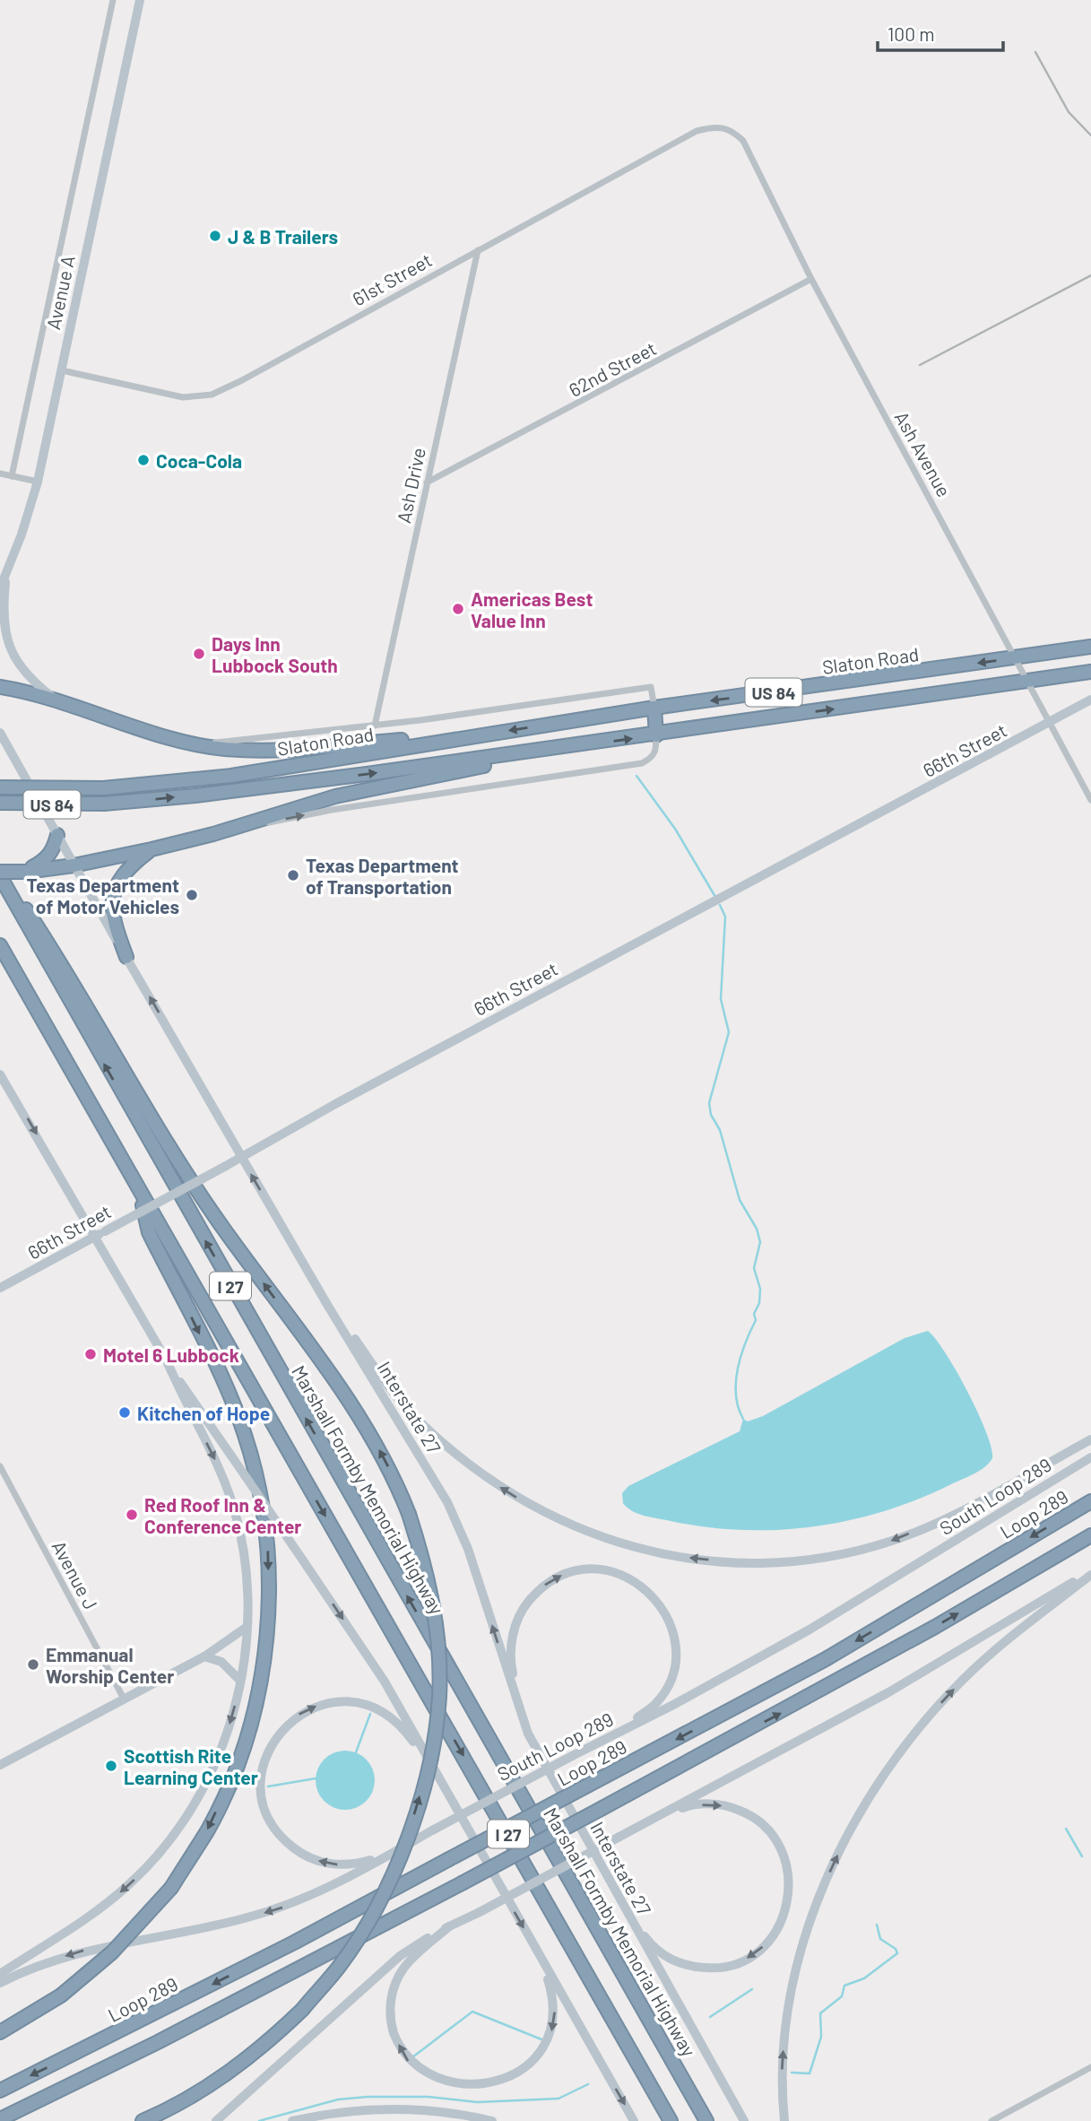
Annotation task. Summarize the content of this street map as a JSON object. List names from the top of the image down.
{
  "streets": {
    "highway": [
      "Slaton Road",
      "US 84",
      "I 27",
      "Marshall Formby Memorial Highway",
      "Loop 289"
    ],
    "main road": [
      "Avenue A",
      "66th Street",
      "Interstate 27",
      "South Loop 289"
    ],
    "street": [
      "61st Street",
      "62nd Street",
      "Ash Avenue",
      "Ash Drive",
      "Avenue J"
    ]
  },
  "crossings": [
    ["61st Street", "Avenue A"],
    ["61st Street", "Ash Avenue"],
    ["61st Street", "Ash Drive"],
    ["62nd Street", "Ash Avenue"],
    ["62nd Street", "Ash Drive"],
    ["Ash Avenue", "Slaton Road"],
    ["Ash Avenue", "66th Street"],
    ["Ash Drive", "Slaton Road"],
    ["66th Street", "Interstate 27"]
  ],
  "one_way": ["Interstate 27"],
  "places": [
    "J & B Trailers",
    "Coca-Cola",
    "Americas Best Value Inn",
    "Days Inn Lubbock South",
    "Texas Department of Transportation",
    "Texas Department of Motor Vehicles",
    "Motel 6 Lubbock",
    "Kitchen of Hope",
    "Red Roof Inn & Conference Center",
    "Emmanual Worship Center",
    "Scottish Rite Learning Center"
  ],
  "scale_bar": "100 m"
}
